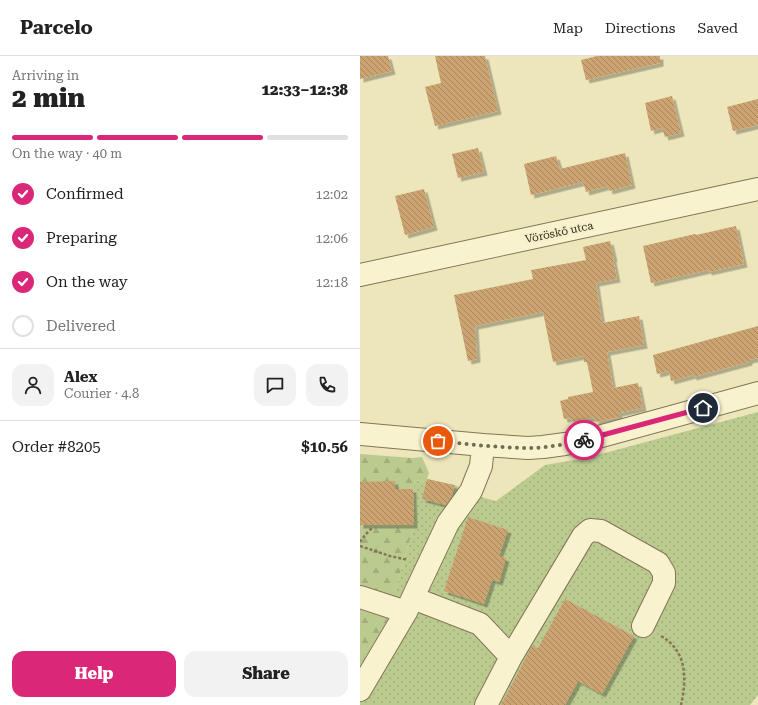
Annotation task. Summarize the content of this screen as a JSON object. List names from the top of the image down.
{
  "streets": {
    "street": ["Vöröskő utca"]
  },
  "page": {
    "header": "Parcelo",
    "nav": ["Map", "Directions", "Saved"],
    "heading": ["2 min", "Arriving in", "12:33–12:38"],
    "panel": [
      "Alex",
      "Courier · 4.8",
      "Order #8205",
      "$10.56"
    ],
    "bar": "On the way · 40 m",
    "list": [
      ["Confirmed", "12:02"],
      ["Preparing", "12:06"],
      ["On the way", "12:18"],
      "Delivered"
    ],
    "buttons": ["Help", "Share"]
  }
}
